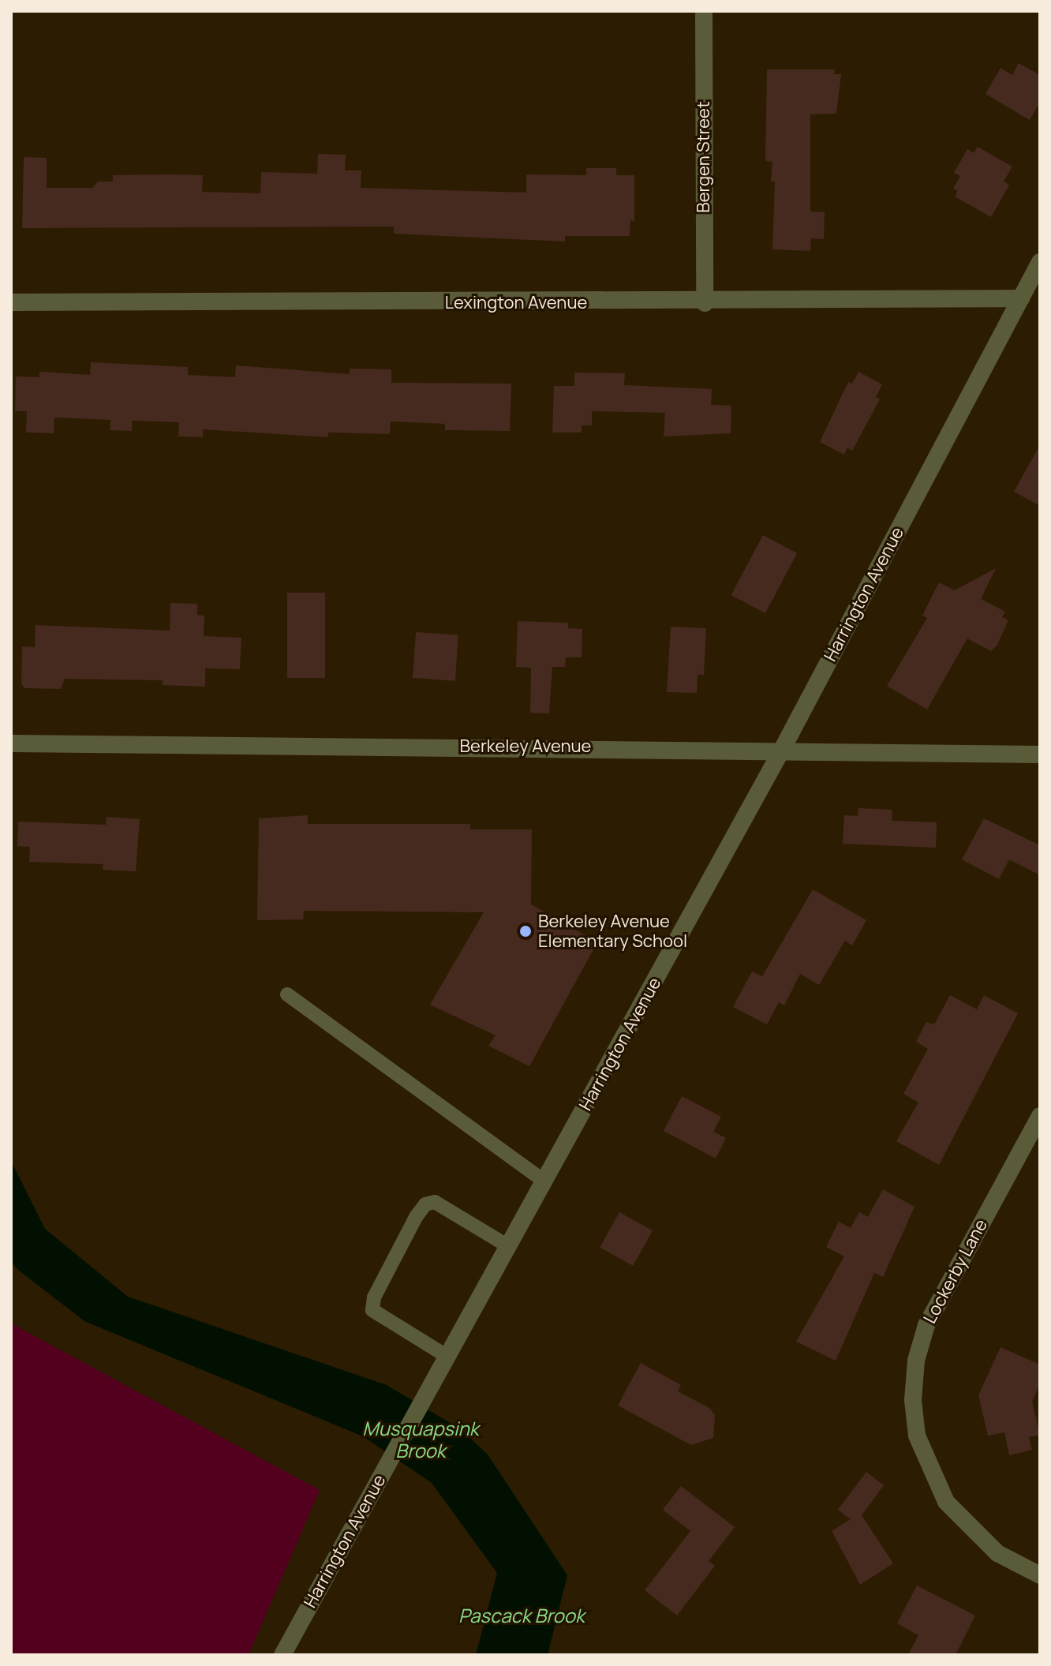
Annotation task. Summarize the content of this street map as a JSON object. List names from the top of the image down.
{
  "streets": {
    "street": [
      "Bergen Street",
      "Lexington Avenue",
      "Harrington Avenue",
      "Berkeley Avenue",
      "Lockerby Lane"
    ]
  },
  "crossings": [
    ["Bergen Street", "Lexington Avenue"],
    ["Lexington Avenue", "Harrington Avenue"],
    ["Harrington Avenue", "Berkeley Avenue"]
  ],
  "water": ["Musquapsink Brook", "Pascack Brook"],
  "places": ["Berkeley Avenue Elementary School"]
}
